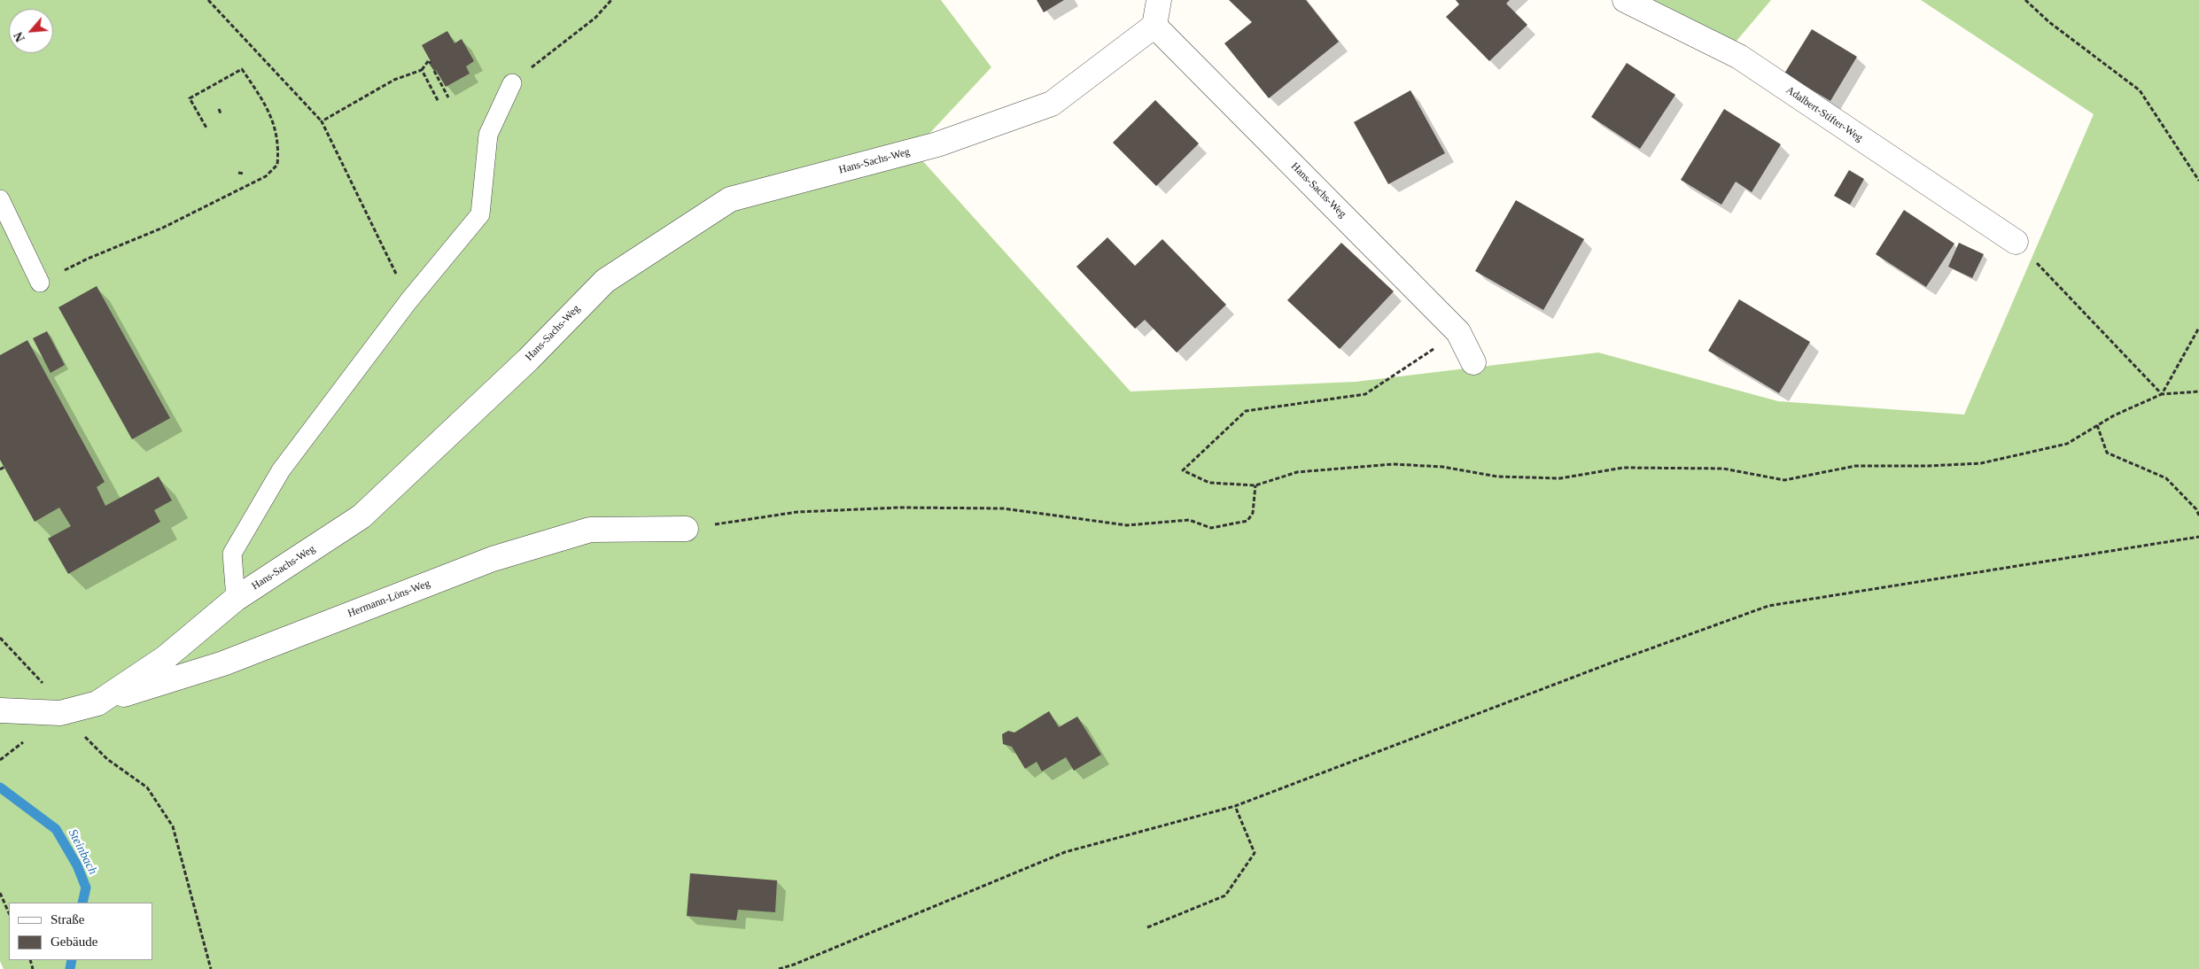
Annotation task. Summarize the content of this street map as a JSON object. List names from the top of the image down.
{
  "streets": {
    "street": ["Adalbert-Stifter-Weg", "Hans-Sachs-Weg", "Hermann-Löns-Weg"]
  },
  "crossings": [
    ["Hans-Sachs-Weg", "Hermann-Löns-Weg"]
  ],
  "water": ["Steinbach"],
  "legend": ["Straße", "Gebäude"],
  "north": "bottom left"
}
